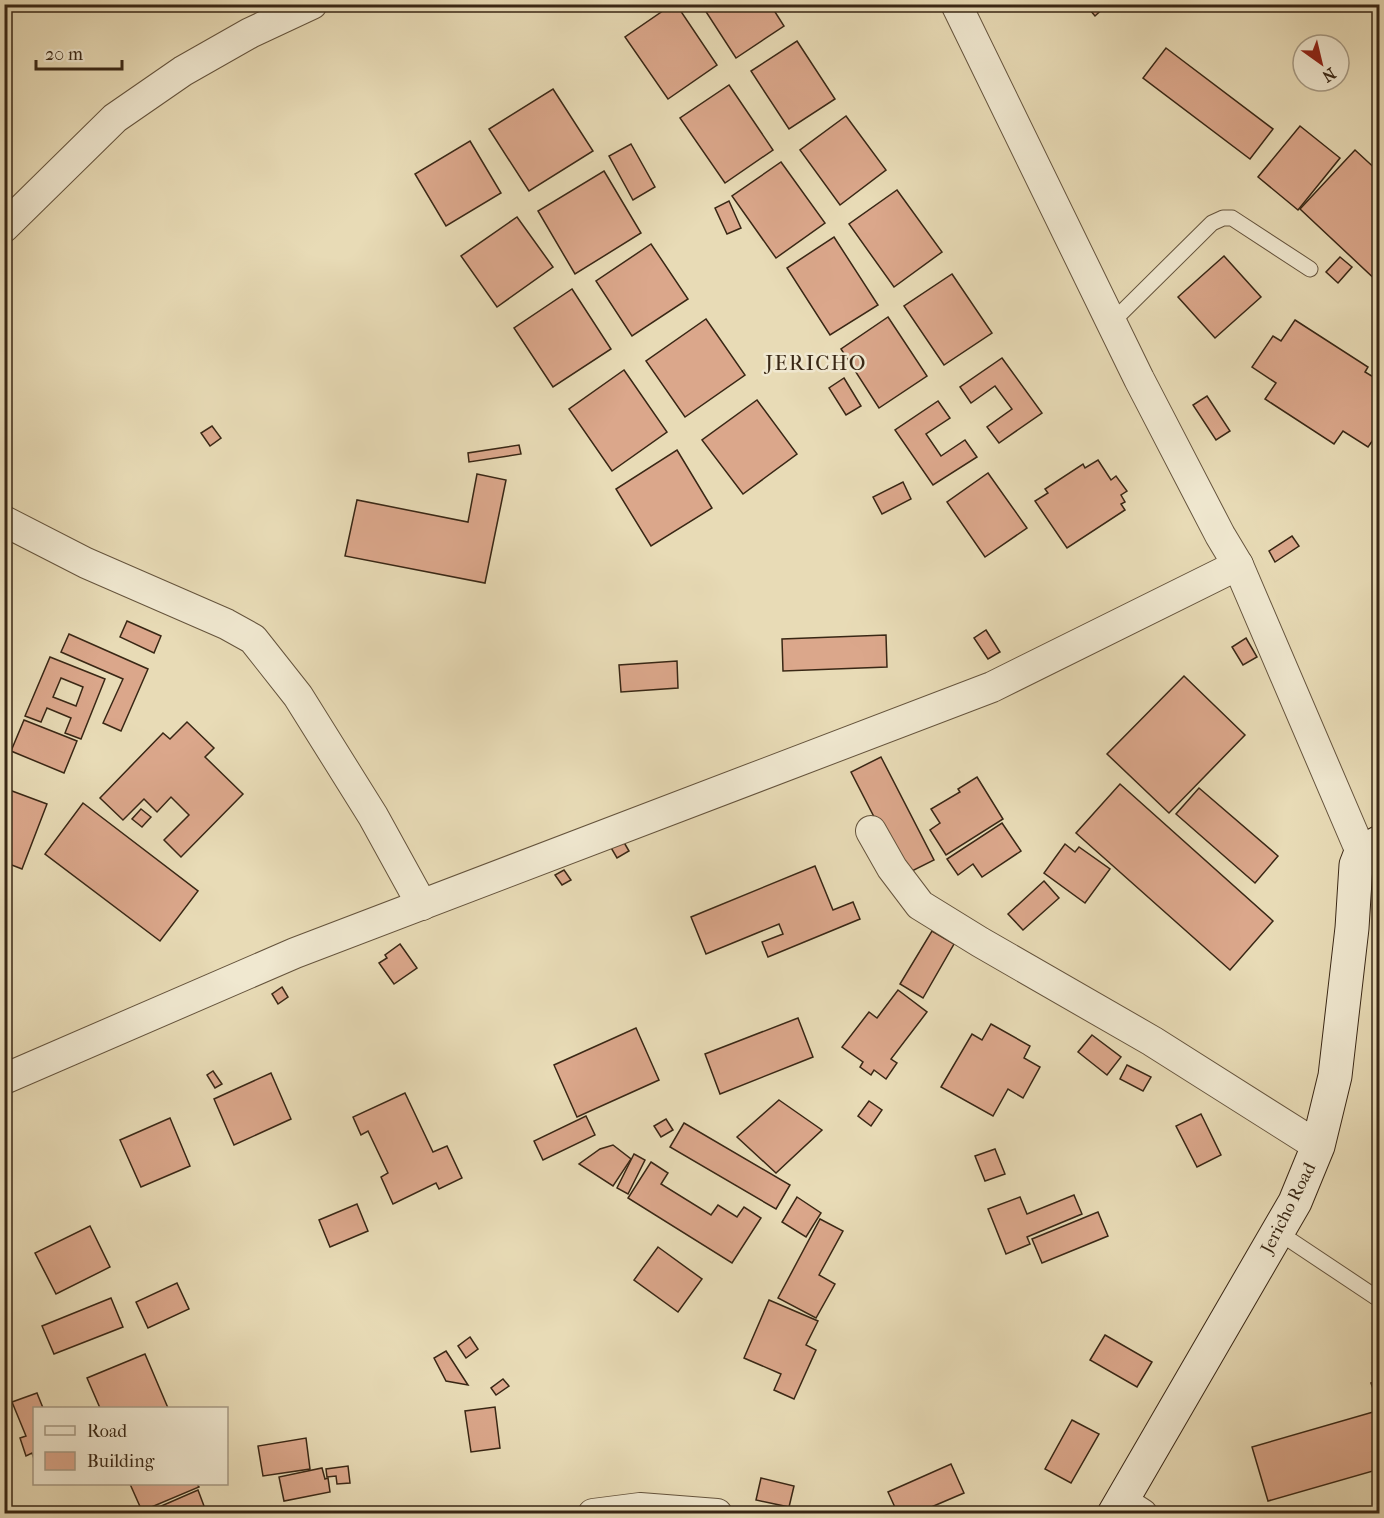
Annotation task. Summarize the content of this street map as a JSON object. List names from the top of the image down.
{
  "streets": {
    "street": ["Jericho Road"]
  },
  "districts": ["JERICHO"],
  "legend": ["Road", "Building"],
  "scale_bar": "20 m",
  "north": "bottom right"
}
